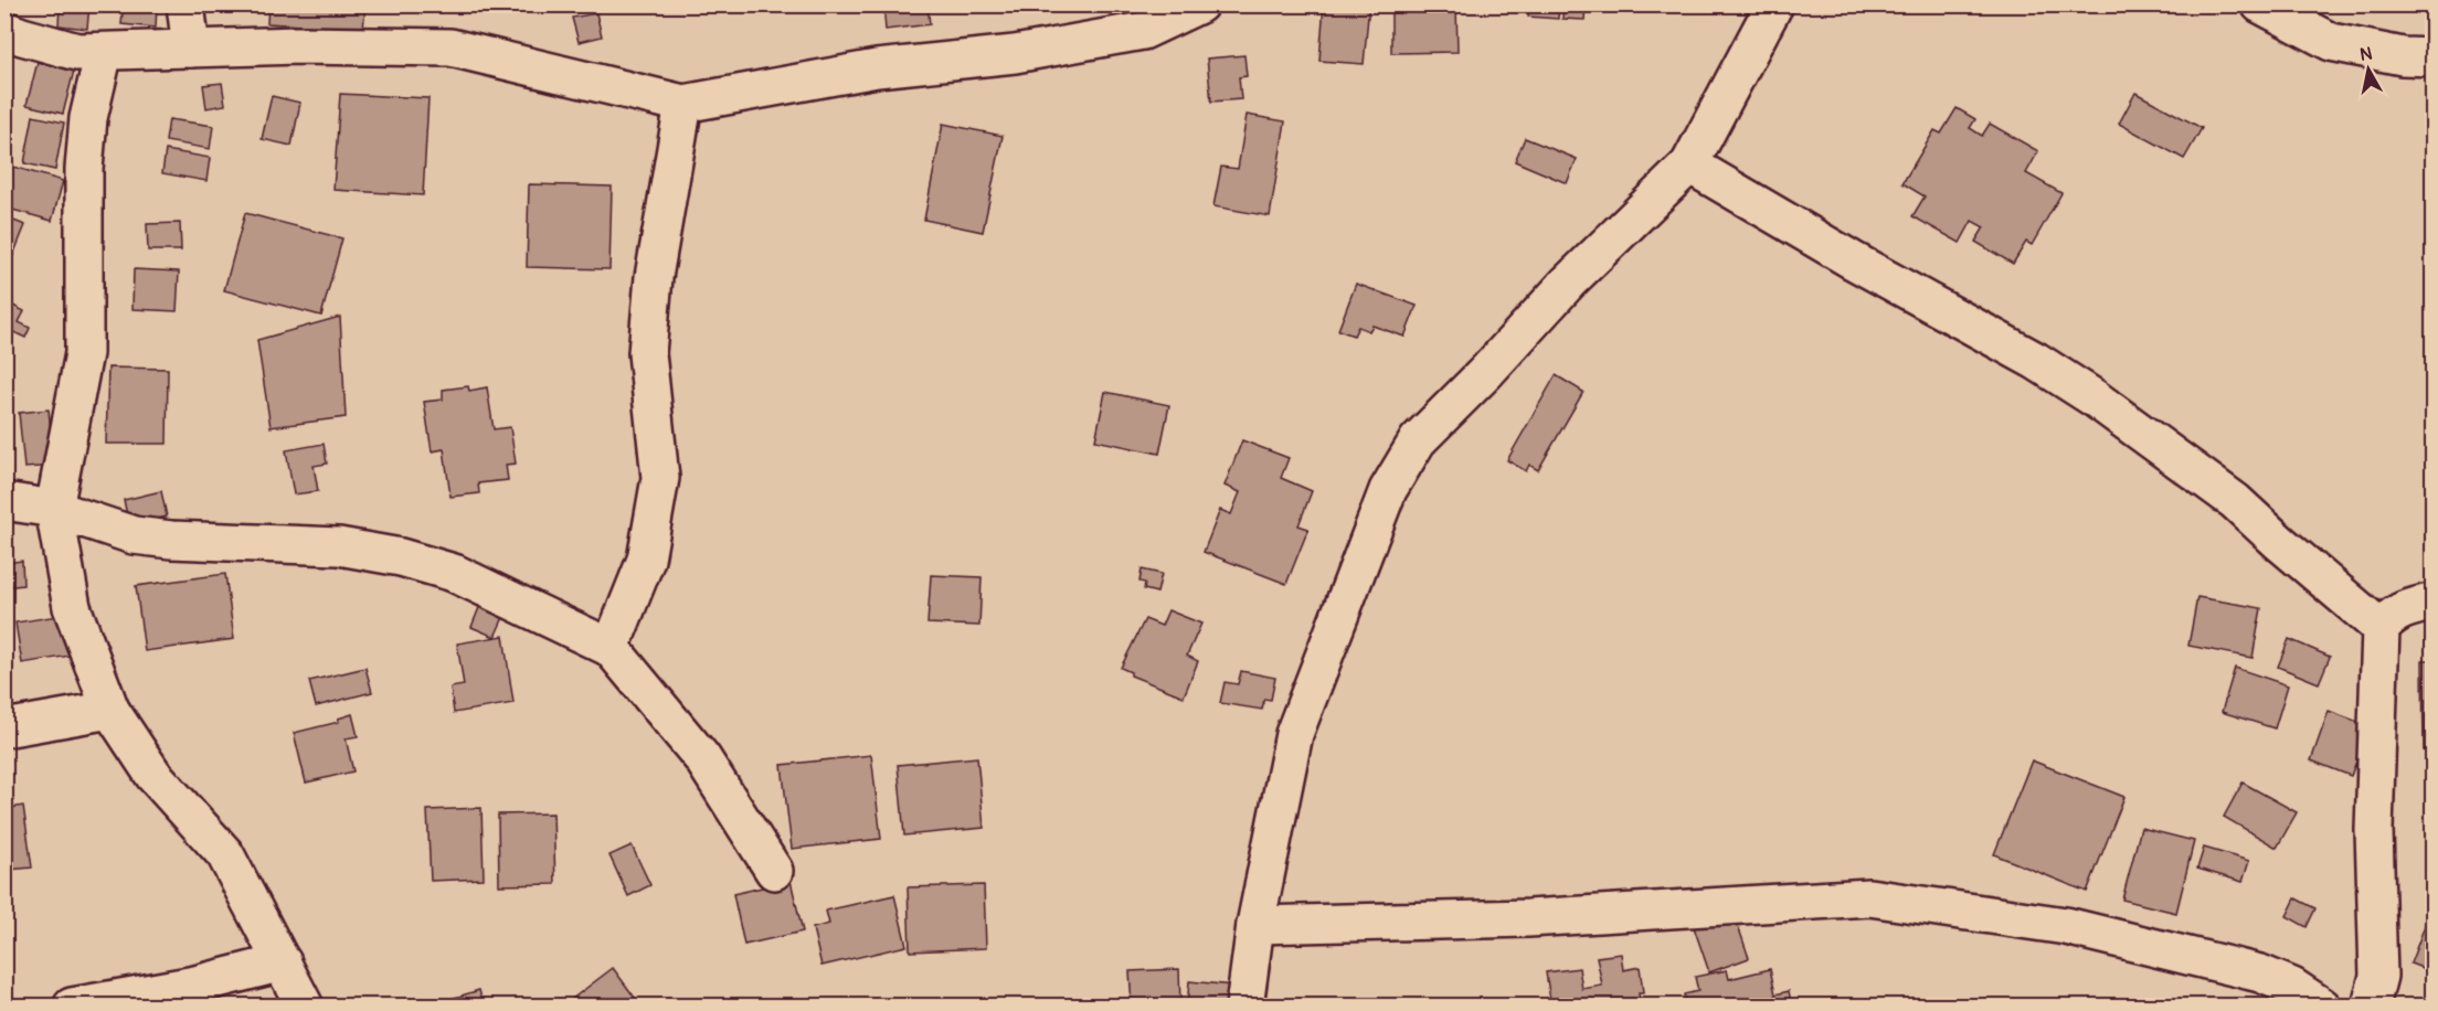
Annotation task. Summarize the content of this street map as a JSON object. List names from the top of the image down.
{
  "north": "top"
}
